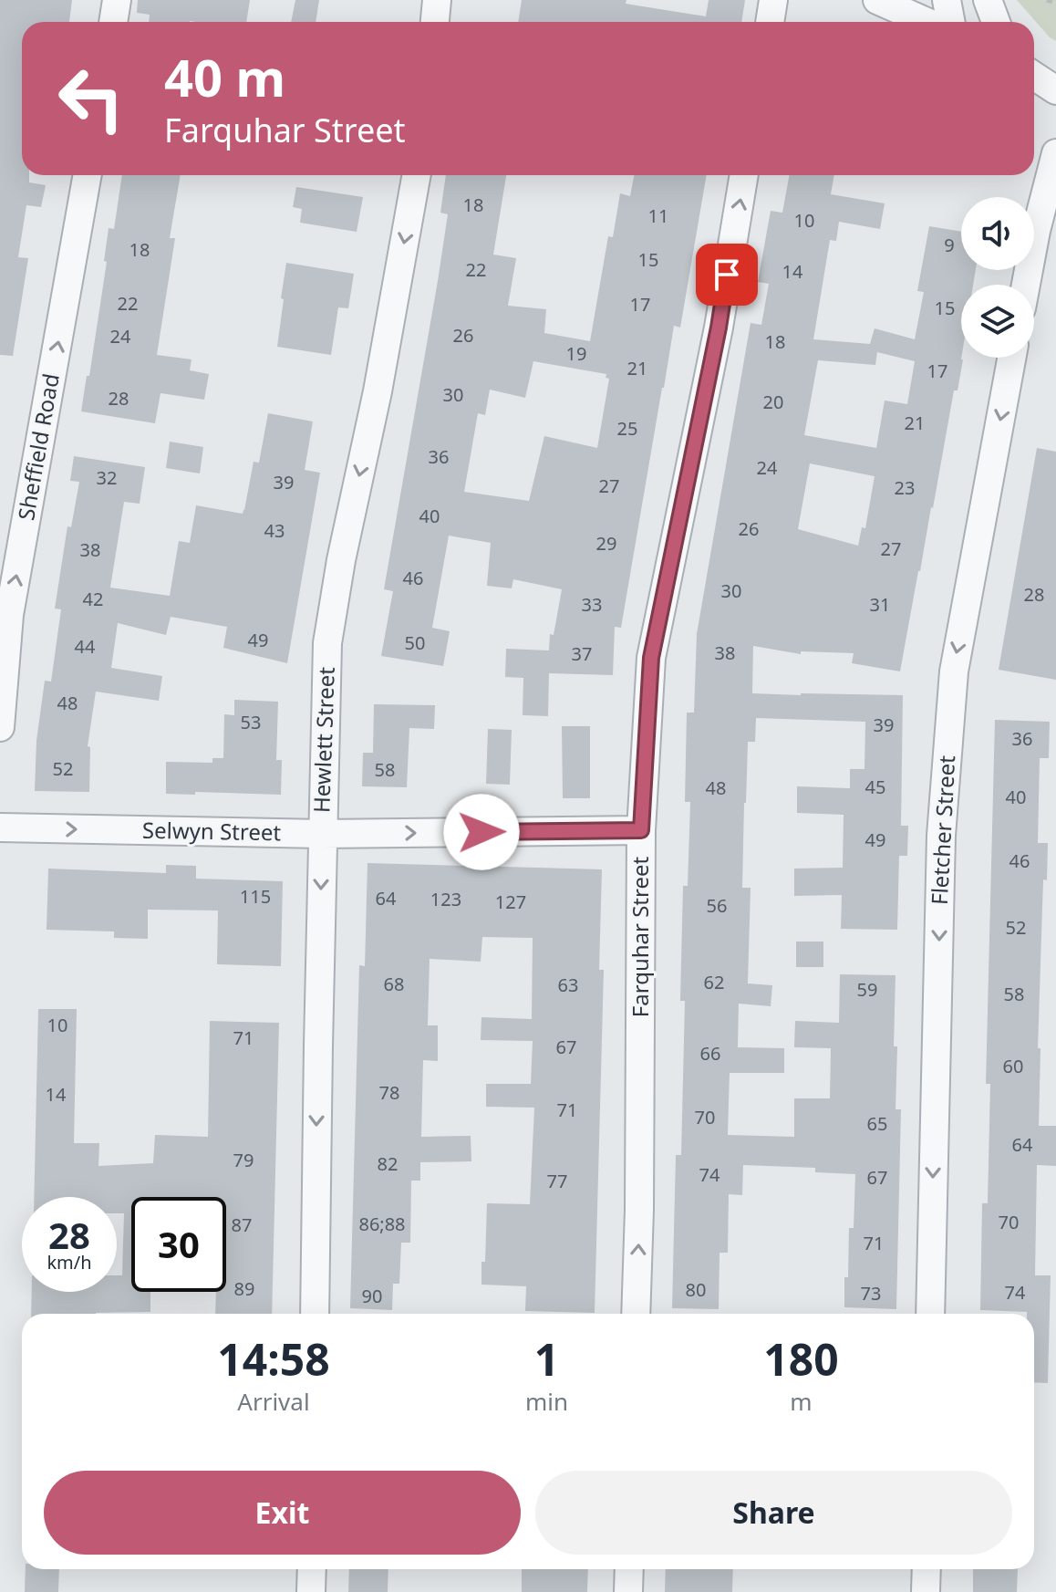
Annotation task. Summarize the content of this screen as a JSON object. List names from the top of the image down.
{
  "streets": {
    "street": [
      "Sheffield Road",
      "Hewlett Street",
      "Fletcher Street",
      "Selwyn Street",
      "Farquhar Street"
    ]
  },
  "crossings": [
    ["Hewlett Street", "Selwyn Street"],
    ["Selwyn Street", "Farquhar Street"]
  ],
  "one_way": [
    "Sheffield Road",
    "Hewlett Street",
    "Fletcher Street",
    "Selwyn Street",
    "Farquhar Street"
  ],
  "house_numbers": [
    "18",
    "11",
    "10",
    "9",
    "18",
    "15",
    "22",
    "14",
    "22",
    "17",
    "15",
    "26",
    "24",
    "18",
    "19",
    "21",
    "17",
    "30",
    "28",
    "20",
    "21",
    "25",
    "36",
    "24",
    "32",
    "39",
    "27",
    "23",
    "40",
    "26",
    "43",
    "29",
    "27",
    "38",
    "46",
    "30",
    "28",
    "42",
    "33",
    "31",
    "49",
    "50",
    "44",
    "38",
    "37",
    "48",
    "53",
    "39",
    "36",
    "52",
    "58",
    "45",
    "48",
    "40",
    "49",
    "46",
    "115",
    "64",
    "123",
    "127",
    "56",
    "52",
    "62",
    "68",
    "63",
    "59",
    "58",
    "10",
    "71",
    "67",
    "66",
    "60",
    "78",
    "14",
    "71",
    "70",
    "65",
    "64",
    "79",
    "82",
    "74",
    "67",
    "77",
    "70",
    "86;88",
    "87",
    "71",
    "89",
    "80",
    "74",
    "73",
    "90"
  ],
  "page": {
    "turn": ["40 m", "Farquhar Street"],
    "speed": "28 km/h",
    "limit": "30",
    "eta": [
      "14:58",
      "Arrival",
      "1",
      "min",
      "180",
      "m"
    ],
    "buttons": ["Exit", "Share"]
  }
}
